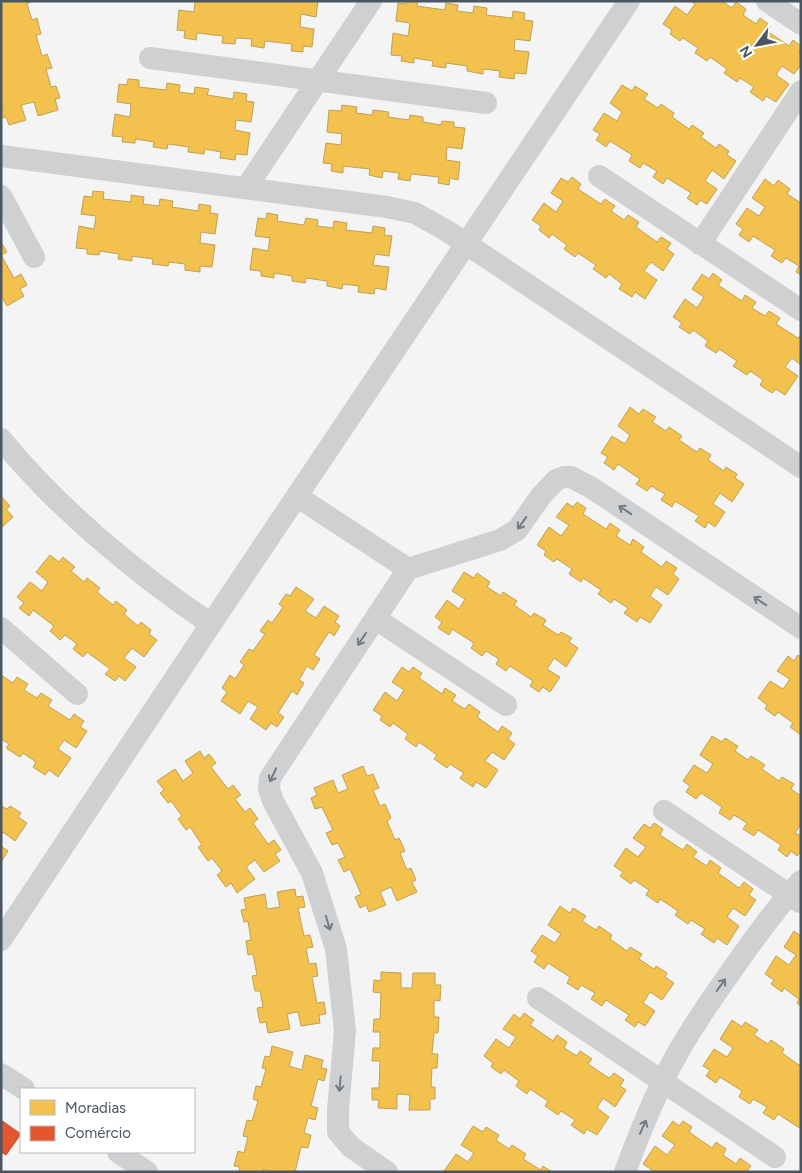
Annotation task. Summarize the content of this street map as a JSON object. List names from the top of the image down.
{
  "legend": ["Moradias", "Comércio"],
  "north": "bottom left"
}
